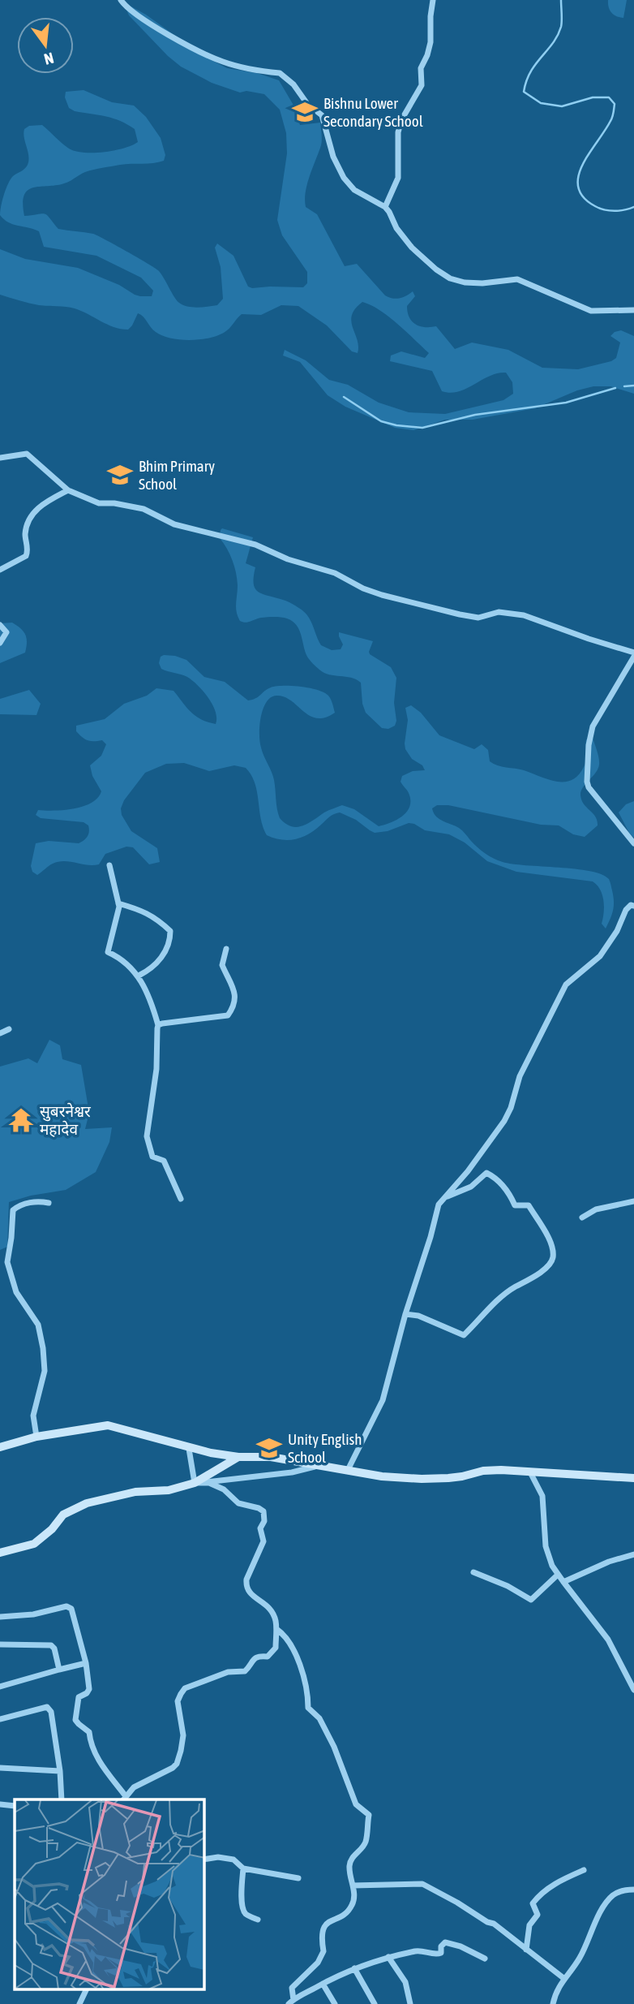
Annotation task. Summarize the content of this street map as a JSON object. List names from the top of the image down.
{
  "places": {
    "school or university": ["Bishnu Lower Secondary School", "Bhim Primary School", "Unity English School"],
    "temple": ["सुबरनेश्वर महादेव"]
  },
  "north": "bottom"
}
